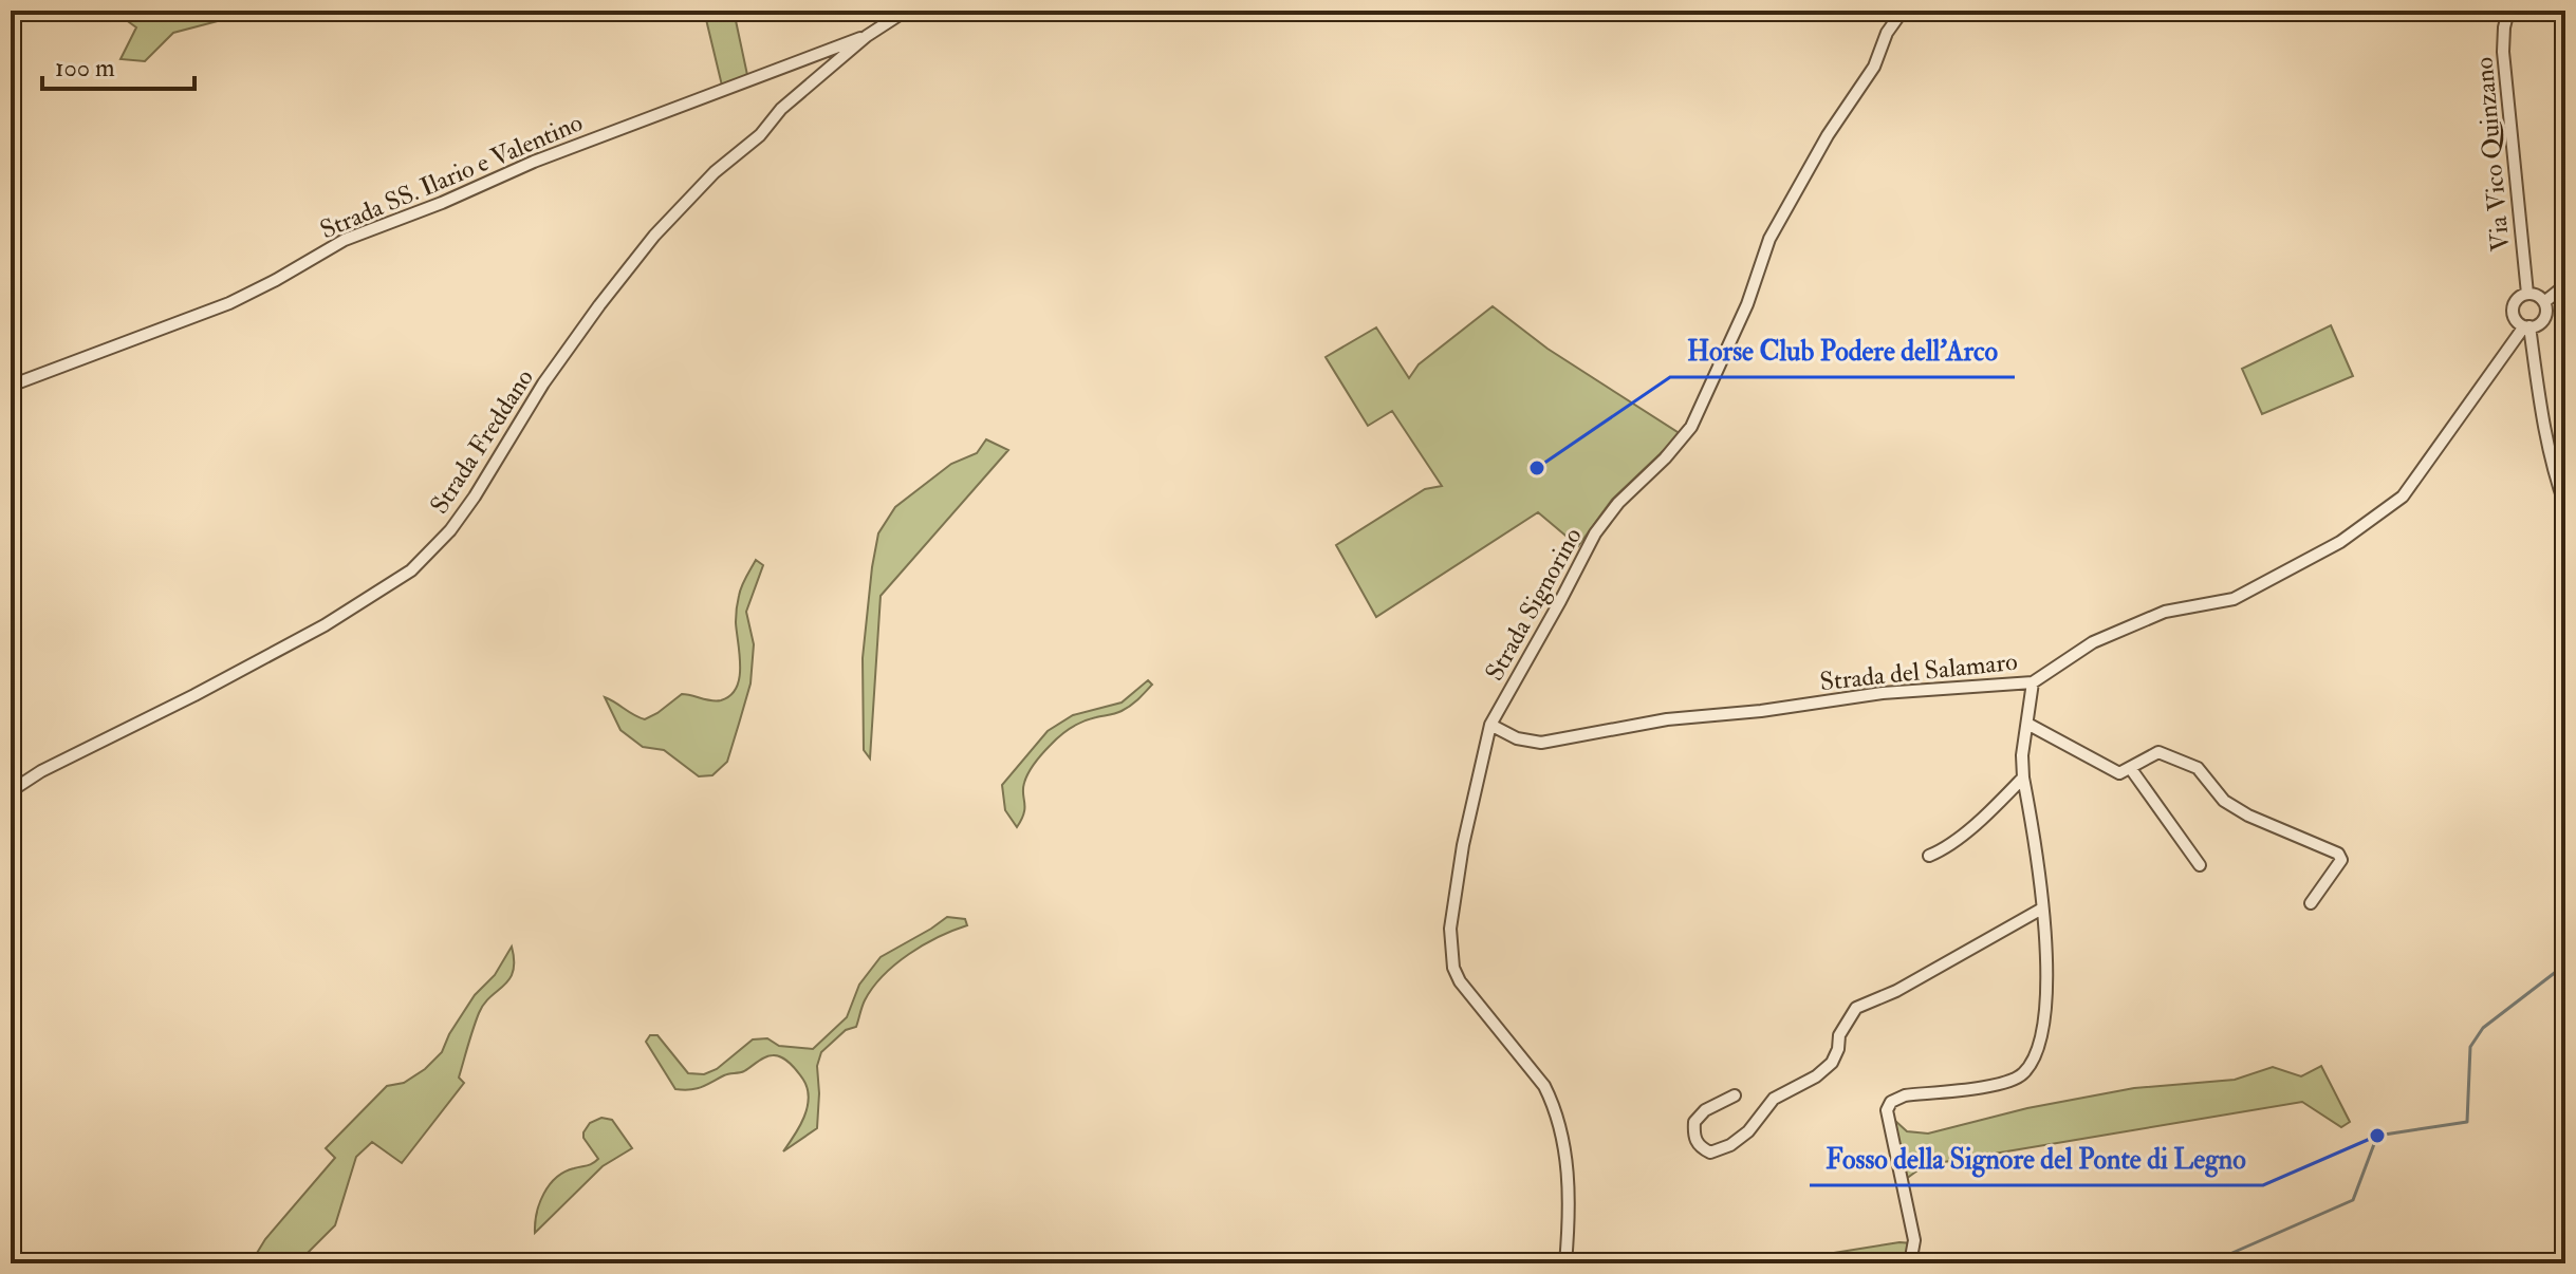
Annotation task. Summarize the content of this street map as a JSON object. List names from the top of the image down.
{
  "streets": {
    "street": [
      "Via Vico Quinzano",
      "Strada SS. Ilario e Valentino",
      "Strada Freddano",
      "Strada Signorino",
      "Strada del Salamaro"
    ]
  },
  "crossings": [
    ["Via Vico Quinzano", "Strada del Salamaro"],
    ["Strada SS. Ilario e Valentino", "Strada Freddano"],
    ["Strada Signorino", "Strada del Salamaro"]
  ],
  "places": ["Horse Club Podere dell'Arco", "Fosso della Signore del Ponte di Legno"],
  "scale_bar": "100 m"
}
